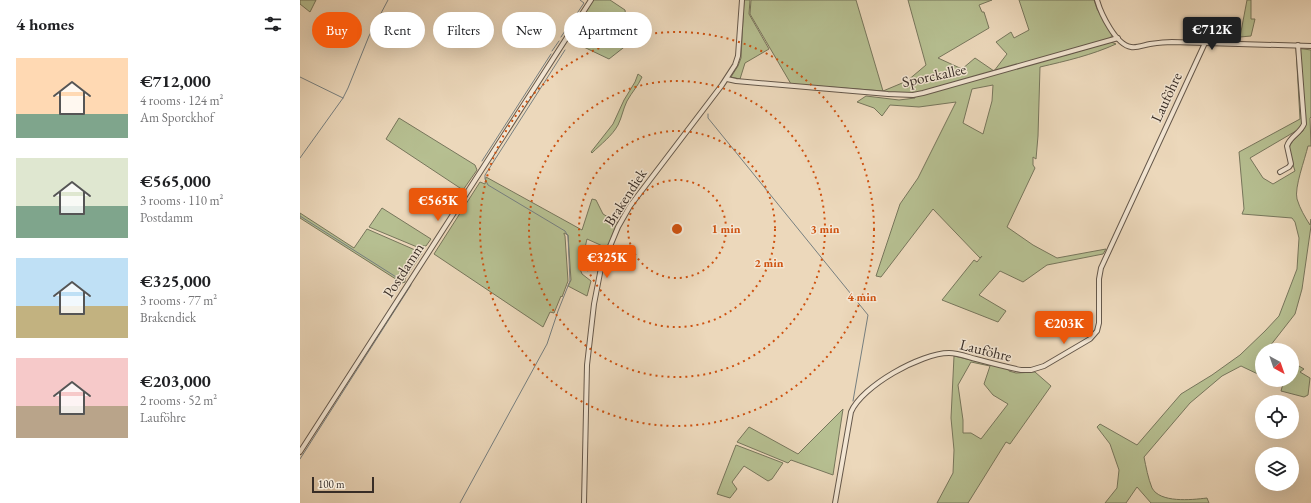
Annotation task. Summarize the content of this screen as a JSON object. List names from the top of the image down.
{
  "streets": {
    "street": [
      "Sporckallee",
      "Lauföhre",
      "Brakendiek",
      "Postdamm"
    ]
  },
  "crossings": [
    ["Sporckallee", "Brakendiek"]
  ],
  "scale_bar": "100 m",
  "north": "bottom right",
  "page": {
    "heading": "4 homes",
    "chip": [
      "Buy",
      "Rent",
      "Filters",
      "New",
      "Apartment"
    ],
    "price": [
      "€712K",
      "€565K",
      "€325K",
      "€203K"
    ],
    "list": [
      {
        "name": "€712,000",
        "note": "4 rooms · 124 m² · Am Sporckhof"
      },
      {
        "name": "€565,000",
        "note": "3 rooms · 110 m² · Postdamm"
      },
      {
        "name": "€325,000",
        "note": "3 rooms · 77 m² · Brakendiek"
      },
      {
        "name": "€203,000",
        "note": "2 rooms · 52 m² · Lauföhre"
      }
    ],
    "scale": "100 m"
  },
  "rings": [
    "1 min",
    "3 min",
    "2 min",
    "4 min"
  ]
}
